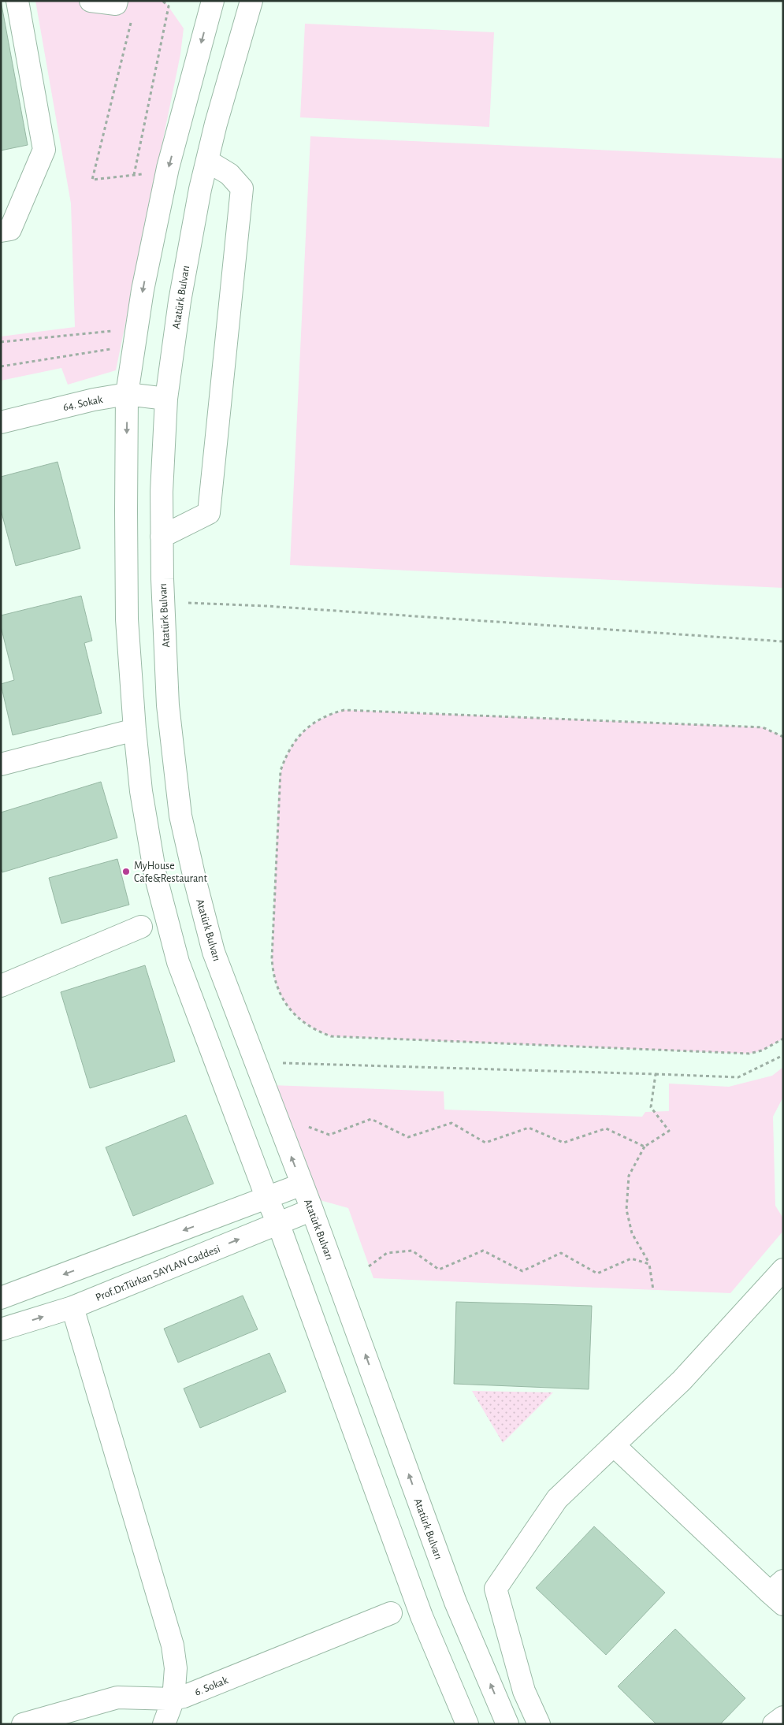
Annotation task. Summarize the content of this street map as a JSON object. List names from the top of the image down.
{
  "streets": {
    "street": [
      "Atatürk Bulvarı",
      "64. Sokak",
      "Prof.Dr.Türkan SAYLAN Caddesi",
      "6. Sokak"
    ]
  },
  "crossings": [
    ["Atatürk Bulvarı", "64. Sokak"],
    ["Atatürk Bulvarı", "Prof.Dr.Türkan SAYLAN Caddesi"]
  ],
  "places": ["MyHouse Cafe&Restaurant"]
}
